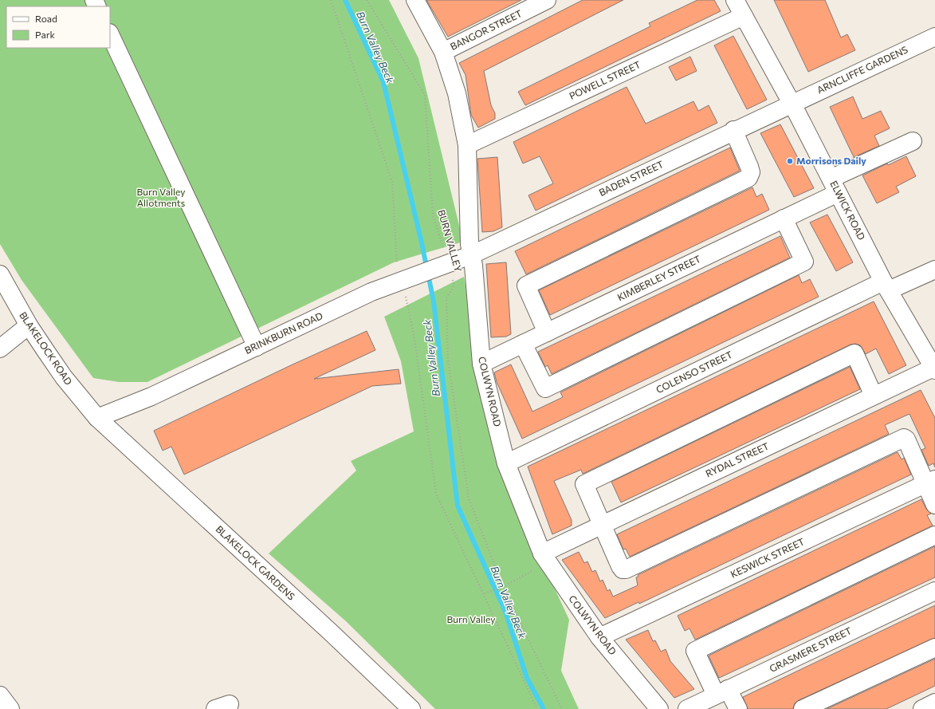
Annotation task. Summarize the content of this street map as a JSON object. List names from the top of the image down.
{
  "streets": {
    "street": [
      "BANGOR STREET",
      "ARNCLIFFE GARDENS",
      "POWELL STREET",
      "BADEN STREET",
      "ELWICK ROAD",
      "KIMBERLEY STREET",
      "BRINKBURN ROAD",
      "BLAKELOCK ROAD",
      "COLENSO STREET",
      "COLWYN ROAD",
      "RYDAL STREET",
      "KESWICK STREET",
      "BLAKELOCK GARDENS",
      "GRASMERE STREET"
    ],
    "path": ["BURN VALLEY"]
  },
  "crossings": [
    ["BANGOR STREET", "COLWYN ROAD"],
    ["ARNCLIFFE GARDENS", "BADEN STREET"],
    ["ARNCLIFFE GARDENS", "ELWICK ROAD"],
    ["POWELL STREET", "ELWICK ROAD"],
    ["POWELL STREET", "COLWYN ROAD"],
    ["BADEN STREET", "ELWICK ROAD"],
    ["BADEN STREET", "BRINKBURN ROAD"],
    ["BADEN STREET", "COLWYN ROAD"],
    ["ELWICK ROAD", "KIMBERLEY STREET"],
    ["ELWICK ROAD", "COLENSO STREET"],
    ["ELWICK ROAD", "RYDAL STREET"],
    ["BURN VALLEY", "BRINKBURN ROAD"],
    ["KIMBERLEY STREET", "COLWYN ROAD"],
    ["BRINKBURN ROAD", "BLAKELOCK ROAD"],
    ["BRINKBURN ROAD", "COLWYN ROAD"],
    ["BRINKBURN ROAD", "BLAKELOCK GARDENS"],
    ["BLAKELOCK ROAD", "BLAKELOCK GARDENS"],
    ["COLENSO STREET", "COLWYN ROAD"],
    ["COLWYN ROAD", "RYDAL STREET"],
    ["COLWYN ROAD", "KESWICK STREET"]
  ],
  "water": ["Burn Valley Beck"],
  "parks": ["Burn Valley Allotments", "Burn Valley"],
  "places": ["Morrisons Daily"],
  "legend": ["Road", "Park"]
}
